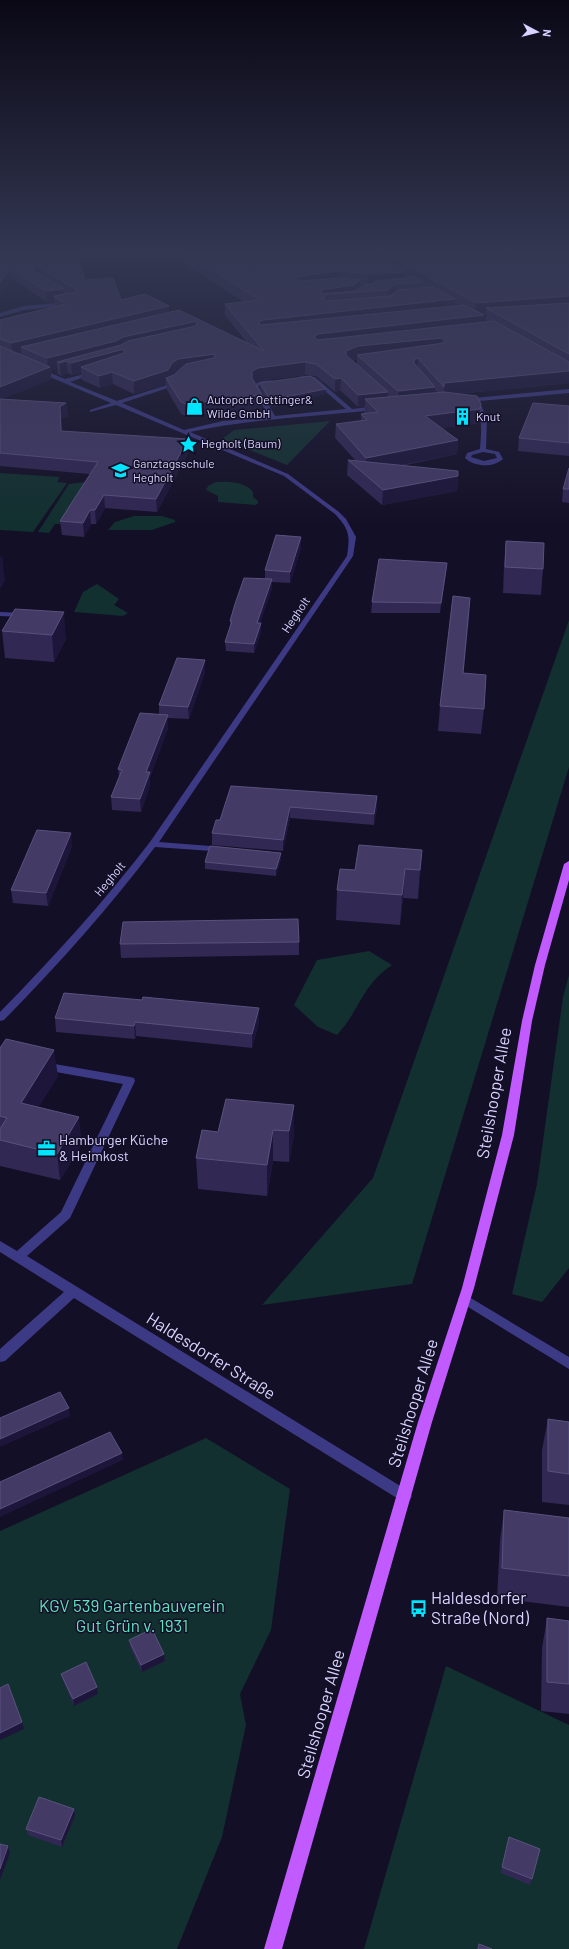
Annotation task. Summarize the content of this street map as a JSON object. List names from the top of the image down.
{
  "streets": {
    "main road": ["Steilshooper Allee"],
    "street": ["Hegholt", "Haldesdorfer Straße"]
  },
  "crossings": [
    ["Steilshooper Allee", "Haldesdorfer Straße"]
  ],
  "parks": ["KGV 539 Gartenbauverein Gut Grün v. 1931"],
  "places": {
    "shop": ["Autoport Oettinger& Wilde GmbH"],
    "building": ["Knut"],
    "place": ["Hegholt (Baum)"],
    "school or university": ["Ganztagsschule Hegholt"],
    "office": ["Hamburger Küche & Heimkost"],
    "bus stop": ["Haldesdorfer Straße (Nord)"]
  },
  "north": "right"
}
